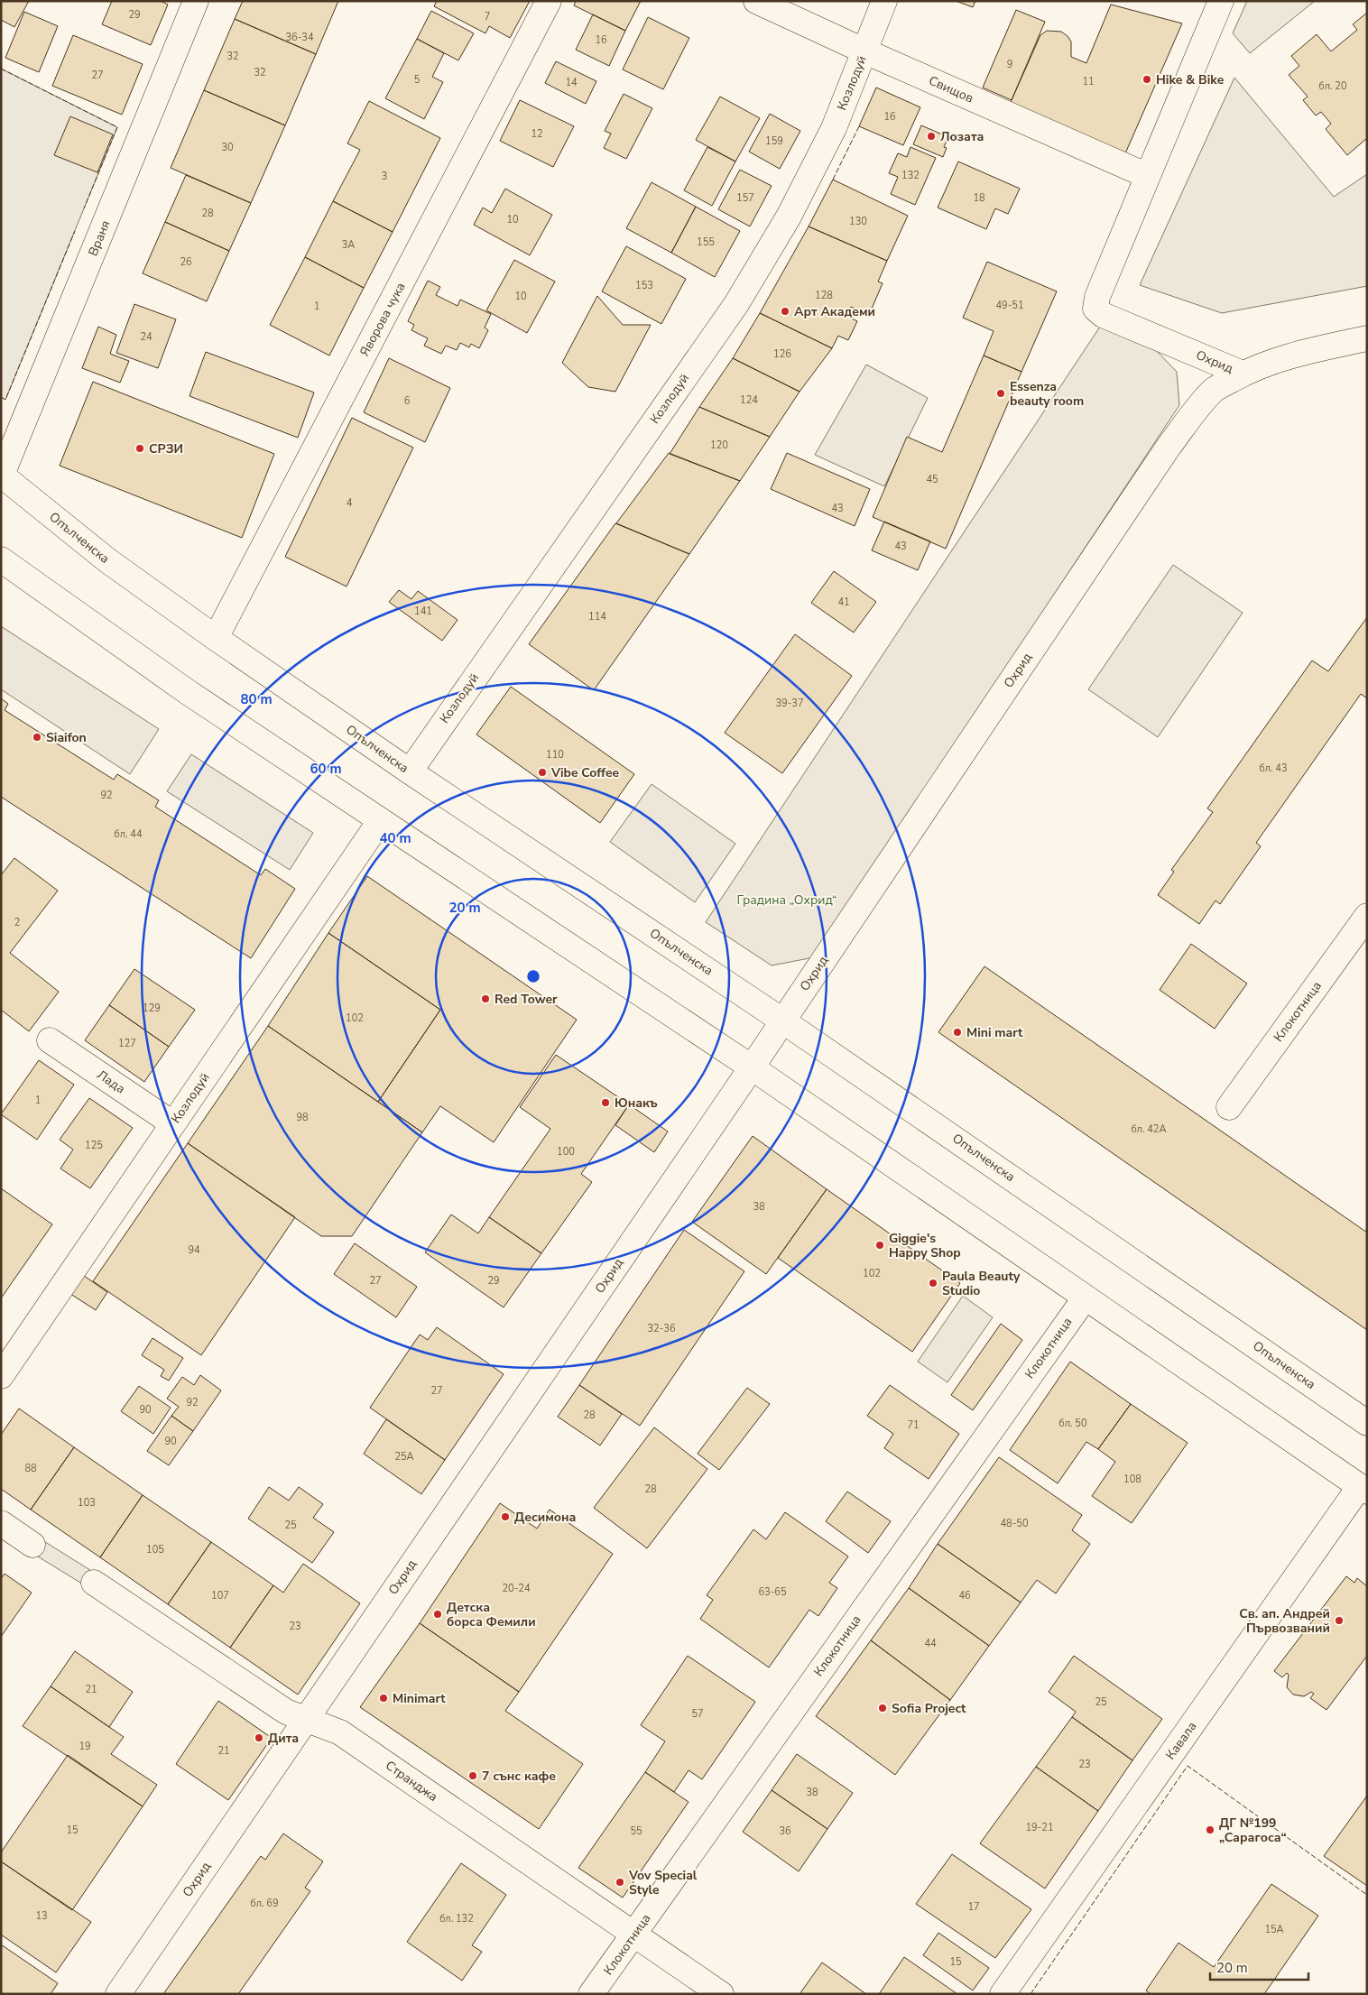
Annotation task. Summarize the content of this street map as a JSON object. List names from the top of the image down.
{
  "streets": {
    "street": [
      "Козлодуй",
      "Свищов",
      "Враня",
      "Яворова чука",
      "Охрид",
      "Опълченска",
      "Клокотница",
      "Лада",
      "Кавала",
      "Странджа"
    ]
  },
  "crossings": [
    ["Козлодуй", "Свищов"],
    ["Козлодуй", "Опълченска"],
    ["Козлодуй", "Лада"],
    ["Свищов", "Охрид"],
    ["Враня", "Опълченска"],
    ["Яворова чука", "Опълченска"],
    ["Охрид", "Опълченска"],
    ["Охрид", "Странджа"],
    ["Клокотница", "Странджа"]
  ],
  "parks": ["Градина „Охрид“"],
  "places": [
    "Hike & Bike",
    "Лозата",
    "Арт Академи",
    "Essenza beauty room",
    "СРЗИ",
    "Siaifon",
    "Vibe Coffee",
    "Red Tower",
    "Mini mart",
    "Юнакъ",
    "Giggie's Happy Shop",
    "Paula Beauty Studio",
    "Десимона",
    "Детска борса Фемили",
    "Св. ап. Андрей Първозваний",
    "Minimart",
    "Sofia Project",
    "Дита",
    "7 сънс кафе",
    "ДГ №199 „Сарагоса“",
    "Vov Special Style"
  ],
  "house_numbers": [
    "29",
    "7",
    "36-34",
    "16",
    "32",
    "9",
    "32",
    "27",
    "5",
    "11",
    "14",
    "бл. 20",
    "16",
    "12",
    "159",
    "30",
    "132",
    "3",
    "157",
    "18",
    "28",
    "10",
    "130",
    "155",
    "3А",
    "26",
    "153",
    "128",
    "10",
    "49-51",
    "1",
    "24",
    "126",
    "124",
    "6",
    "120",
    "45",
    "4",
    "43",
    "43",
    "41",
    "141",
    "114",
    "39-37",
    "110",
    "бл. 43",
    "92",
    "бл. 44",
    "2",
    "129",
    "102",
    "127",
    "1",
    "98",
    "бл. 42А",
    "125",
    "100",
    "38",
    "94",
    "102",
    "27",
    "29",
    "32-36",
    "27",
    "92",
    "90",
    "28",
    "бл. 50",
    "71",
    "90",
    "25А",
    "88",
    "108",
    "28",
    "103",
    "48-50",
    "25",
    "105",
    "20-24",
    "63-65",
    "107",
    "46",
    "23",
    "44",
    "21",
    "25",
    "57",
    "19",
    "21",
    "23",
    "38",
    "19-21",
    "15",
    "55",
    "36",
    "бл. 69",
    "17",
    "13",
    "бл. 132",
    "15А",
    "15"
  ],
  "scale_bar": "20 m",
  "rings": [
    "80 m",
    "60 m",
    "40 m",
    "20 m"
  ]
}
